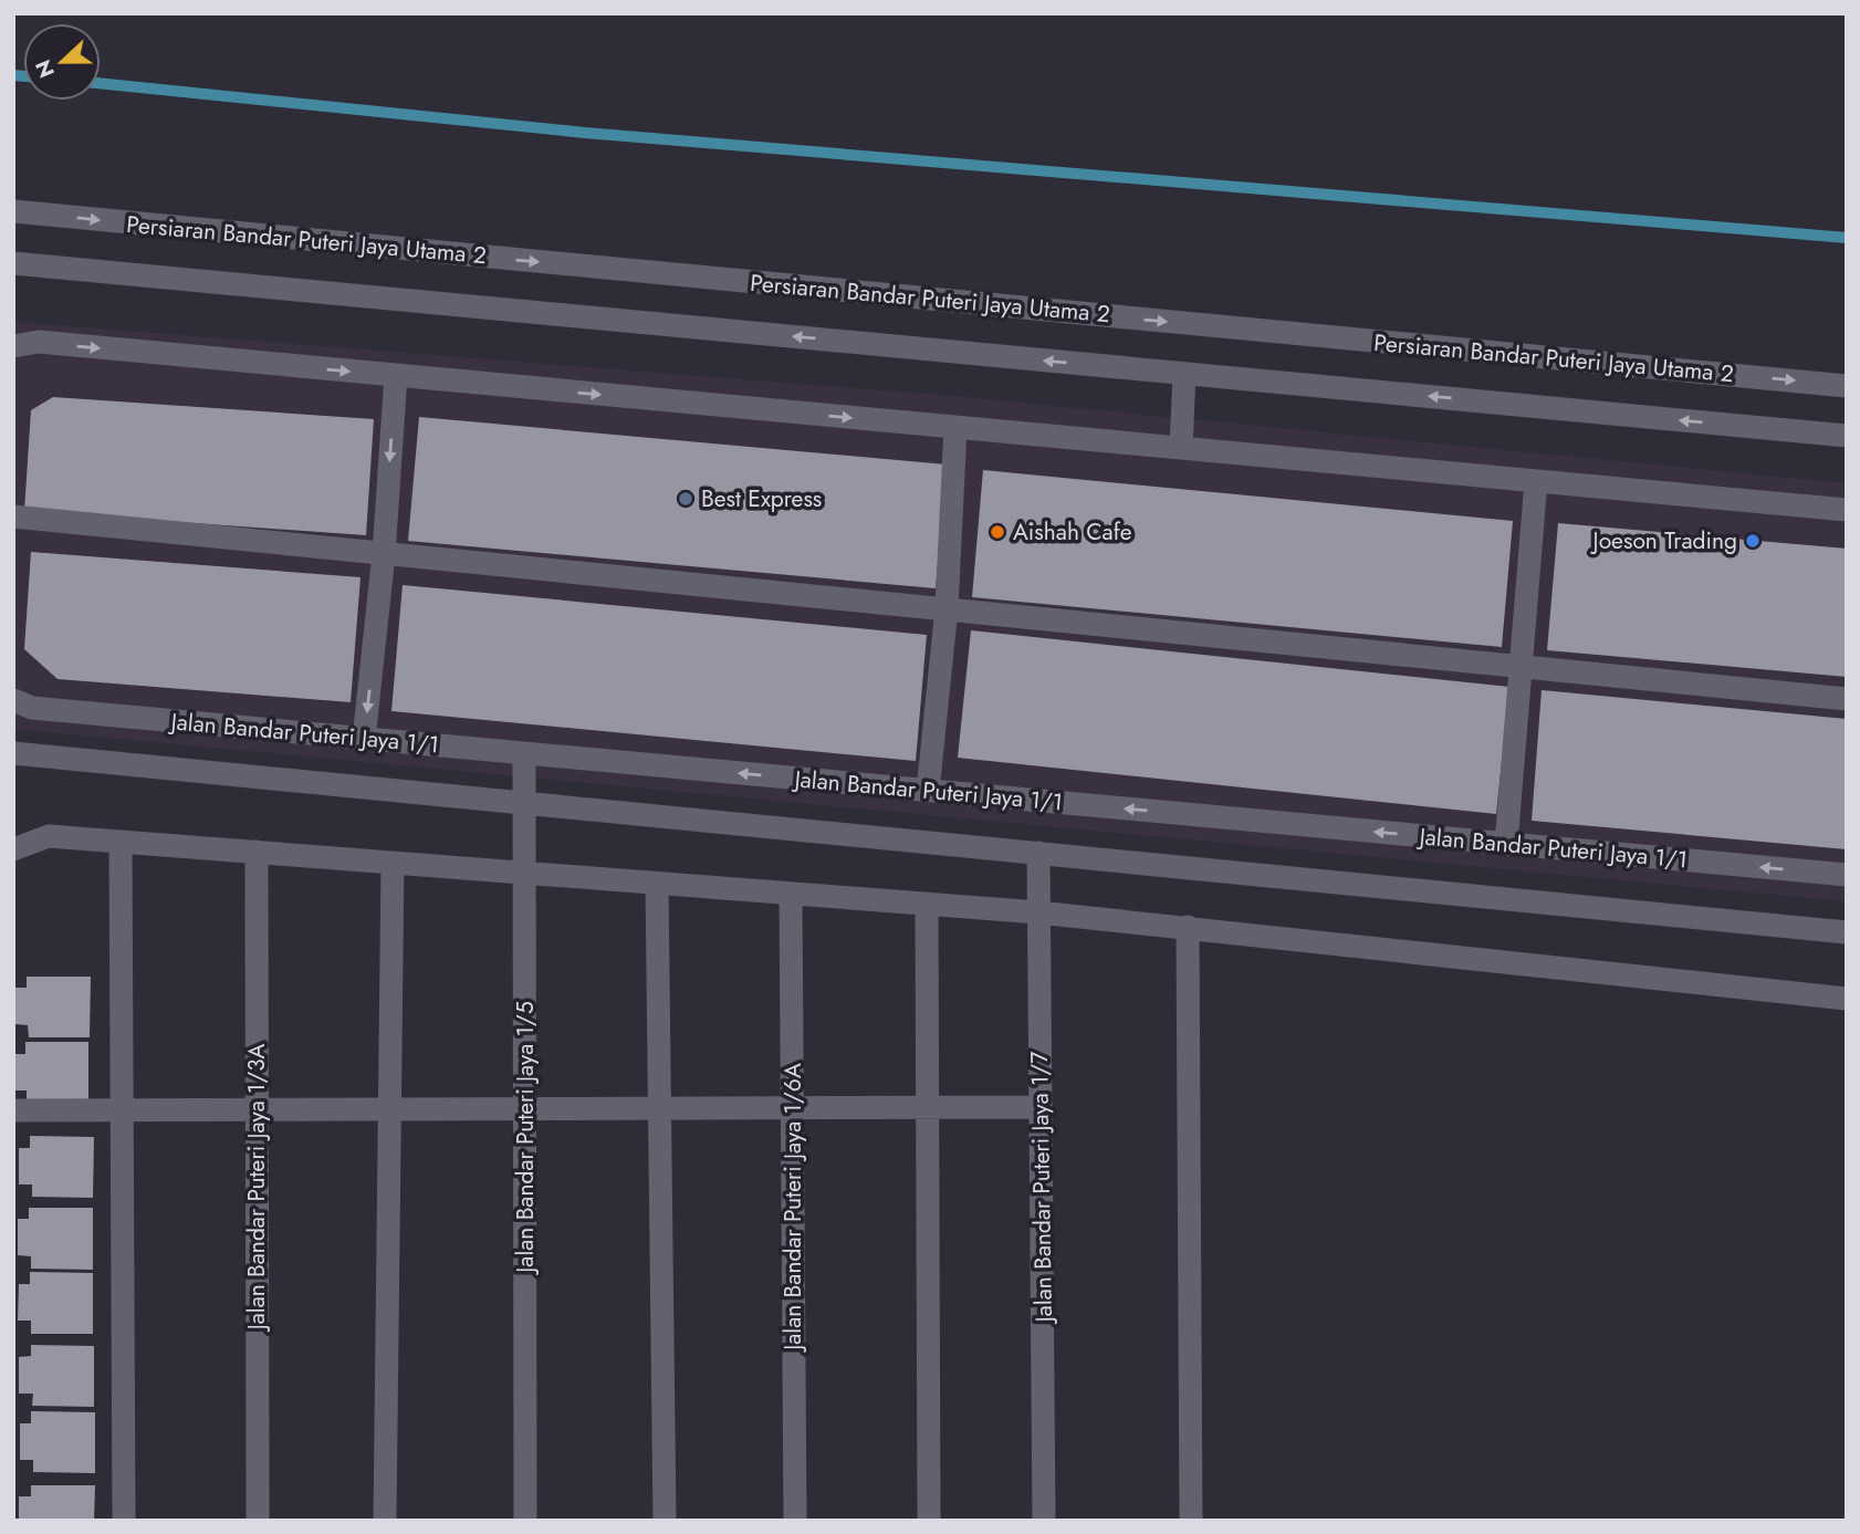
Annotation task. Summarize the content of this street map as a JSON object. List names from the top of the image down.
{
  "streets": {
    "street": [
      "Persiaran Bandar Puteri Jaya Utama 2",
      "Jalan Bandar Puteri Jaya 1/1",
      "Jalan Bandar Puteri Jaya 1/5",
      "Jalan Bandar Puteri Jaya 1/3A",
      "Jalan Bandar Puteri Jaya 1/7",
      "Jalan Bandar Puteri Jaya 1/6A"
    ]
  },
  "crossings": [
    ["Jalan Bandar Puteri Jaya 1/1", "Jalan Bandar Puteri Jaya 1/5"]
  ],
  "places": ["Best Express", "Aishah Cafe", "Joeson Trading"],
  "north": "left"
}
